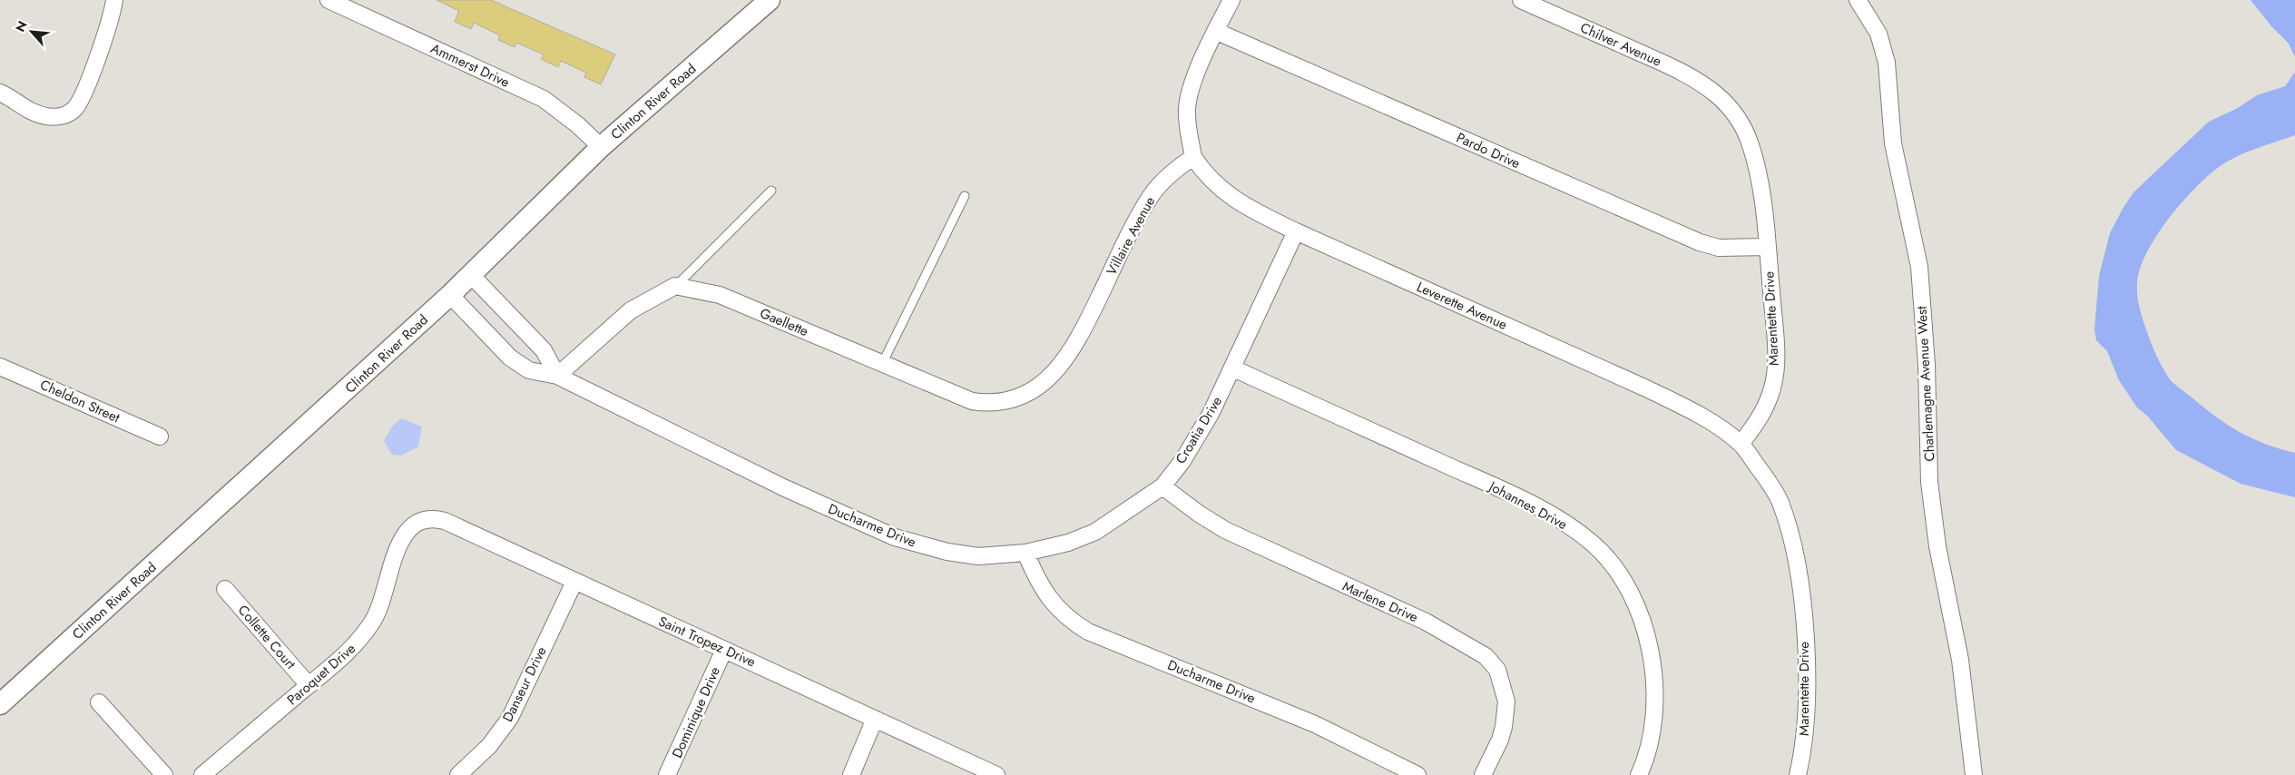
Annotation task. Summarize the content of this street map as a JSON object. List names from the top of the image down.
{
  "streets": {
    "street": [
      "Chilver Avenue",
      "Ammerst Drive",
      "Clinton River Road",
      "Pardo Drive",
      "Villaire Avenue",
      "Leverette Avenue",
      "Marentette Drive",
      "Gaellette",
      "Charlemagne Avenue West",
      "Cheldon Street",
      "Croatia Drive",
      "Johannes Drive",
      "Ducharme Drive",
      "Marlene Drive",
      "Collette Court",
      "Saint Tropez Drive",
      "Paroquet Drive",
      "Danseur Drive",
      "Dominique Drive"
    ]
  },
  "crossings": [
    ["Chilver Avenue", "Marentette Drive"],
    ["Ammerst Drive", "Clinton River Road"],
    ["Clinton River Road", "Ducharme Drive"],
    ["Pardo Drive", "Marentette Drive"],
    ["Villaire Avenue", "Leverette Avenue"],
    ["Villaire Avenue", "Gaellette"],
    ["Leverette Avenue", "Marentette Drive"],
    ["Leverette Avenue", "Croatia Drive"],
    ["Croatia Drive", "Johannes Drive"],
    ["Croatia Drive", "Ducharme Drive"],
    ["Croatia Drive", "Marlene Drive"],
    ["Collette Court", "Paroquet Drive"],
    ["Saint Tropez Drive", "Paroquet Drive"],
    ["Saint Tropez Drive", "Danseur Drive"],
    ["Saint Tropez Drive", "Dominique Drive"]
  ],
  "north": "top left"
}
